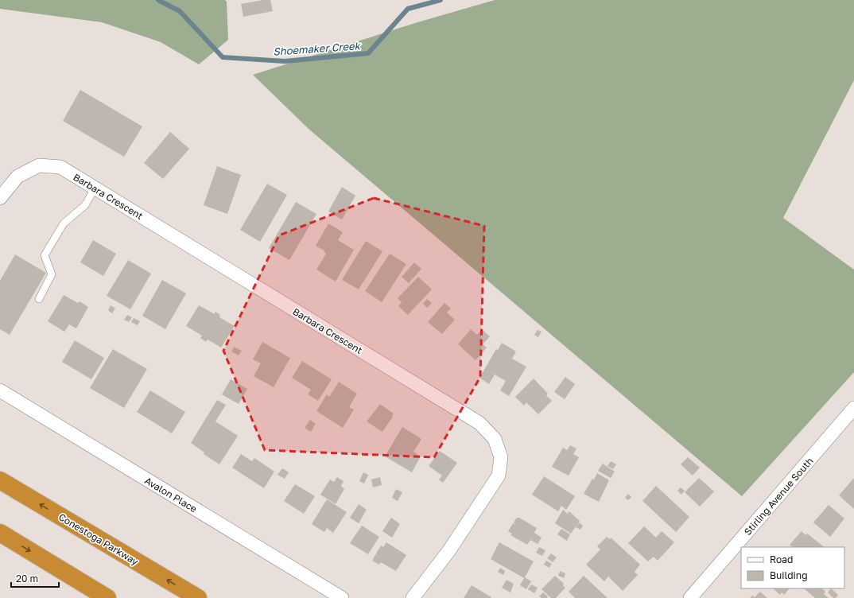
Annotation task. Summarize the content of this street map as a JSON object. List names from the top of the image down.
{
  "streets": {
    "highway": ["Conestoga Parkway"],
    "street": ["Barbara Crescent", "Avalon Place", "Stirling Avenue South"]
  },
  "water": ["Shoemaker Creek"],
  "legend": ["Road", "Building"],
  "scale_bar": "20 m"
}
